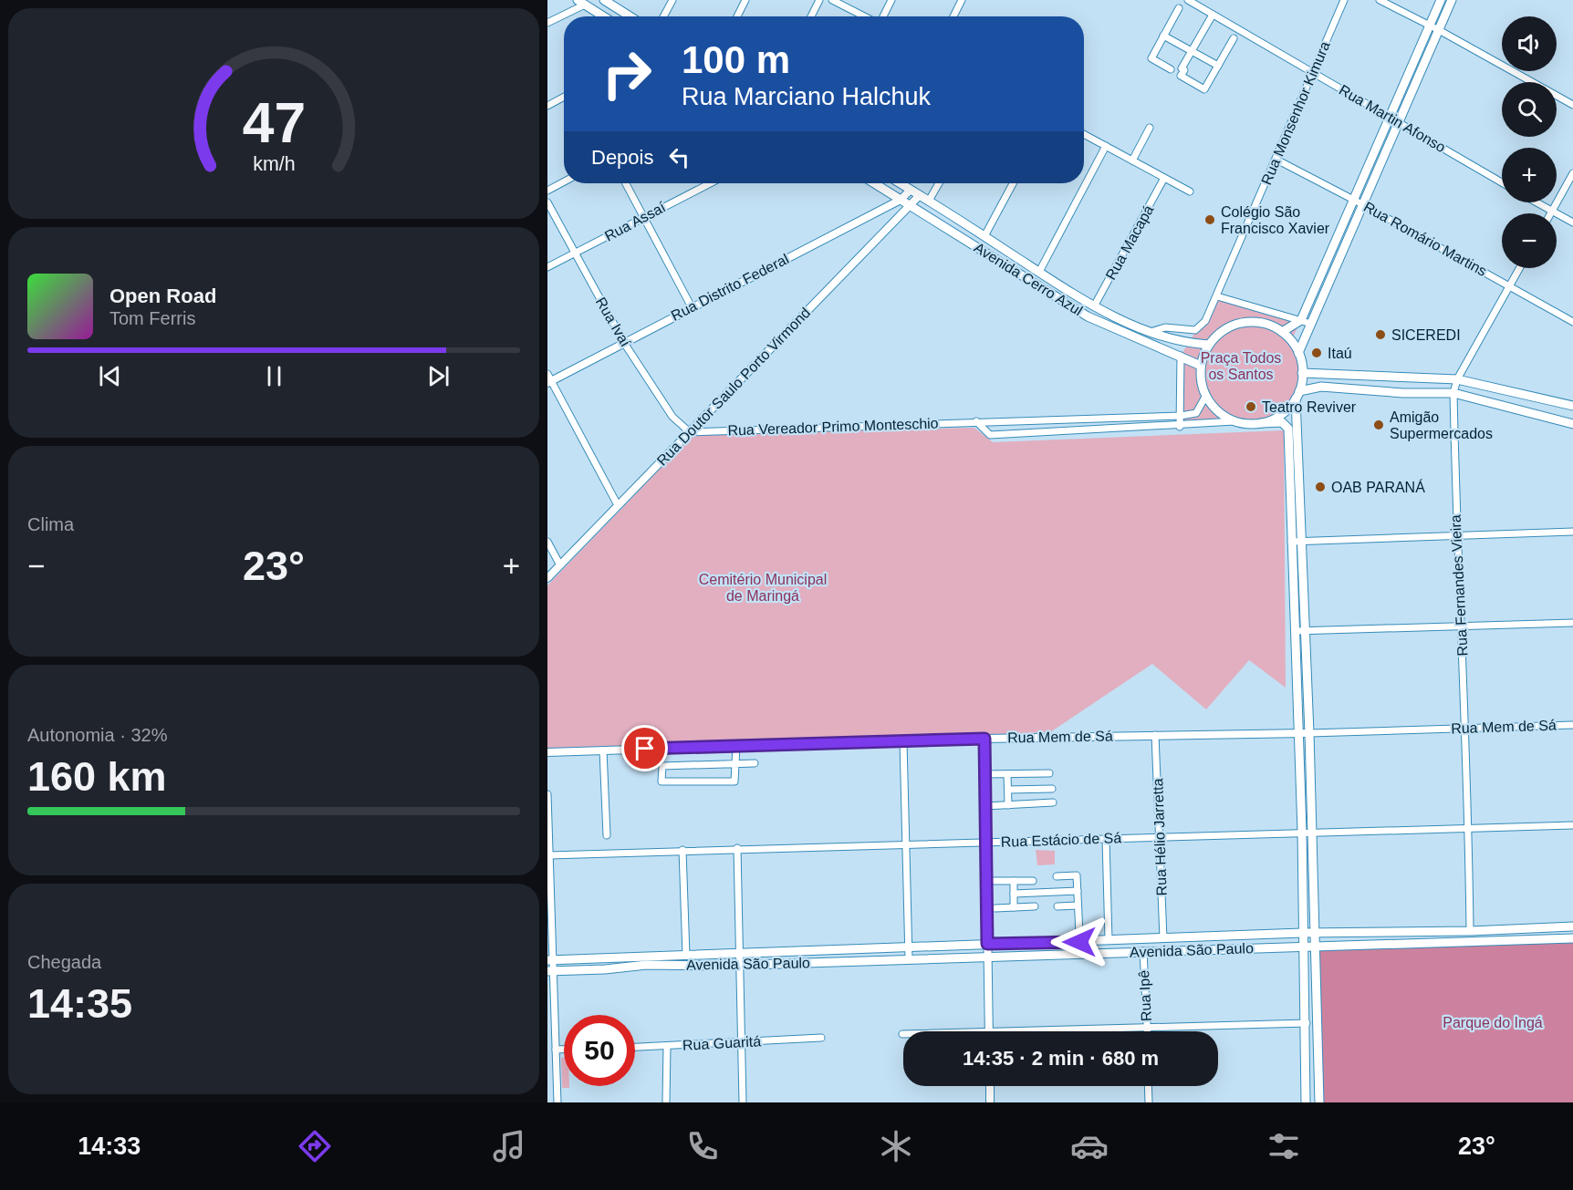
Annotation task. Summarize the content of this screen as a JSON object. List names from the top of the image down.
{
  "streets": {
    "main road": ["Avenida Cerro Azul", "Avenida São Paulo"],
    "street": [
      "Rua Monsenhor Kimura",
      "Rua Martin Afonso",
      "Rua Assaí",
      "Rua Romário Martins",
      "Rua Macapá",
      "Rua Distrito Federal",
      "Rua Ivaí",
      "Rua Doutor Saulo Porto Virmond",
      "Rua Vereador Primo Monteschio",
      "Rua Fernandes Vieira",
      "Rua Mem de Sá",
      "Rua Hélio Jarretta",
      "Rua Estácio de Sá",
      "Rua Ipê",
      "Rua Guaritá"
    ]
  },
  "crossings": [
    ["Rua Monsenhor Kimura", "Rua Martin Afonso"],
    ["Rua Monsenhor Kimura", "Rua Romário Martins"],
    ["Rua Monsenhor Kimura", "Avenida Cerro Azul"],
    ["Rua Assaí", "Rua Ivaí"],
    ["Rua Romário Martins", "Rua Fernandes Vieira"],
    ["Rua Macapá", "Avenida Cerro Azul"],
    ["Avenida Cerro Azul", "Rua Distrito Federal"],
    ["Avenida Cerro Azul", "Rua Doutor Saulo Porto Virmond"],
    ["Avenida Cerro Azul", "Rua Vereador Primo Monteschio"],
    ["Rua Distrito Federal", "Rua Ivaí"],
    ["Rua Ivaí", "Rua Doutor Saulo Porto Virmond"],
    ["Rua Ivaí", "Rua Vereador Primo Monteschio"],
    ["Rua Doutor Saulo Porto Virmond", "Rua Vereador Primo Monteschio"],
    ["Rua Fernandes Vieira", "Rua Mem de Sá"],
    ["Rua Fernandes Vieira", "Rua Estácio de Sá"],
    ["Rua Fernandes Vieira", "Avenida São Paulo"],
    ["Rua Mem de Sá", "Rua Hélio Jarretta"],
    ["Rua Hélio Jarretta", "Rua Estácio de Sá"],
    ["Rua Hélio Jarretta", "Avenida São Paulo"],
    ["Avenida São Paulo", "Rua Ipê"]
  ],
  "parks": ["Praça Todos os Santos", "Cemitério Municipal de Maringá", "Parque do Ingá"],
  "places": [
    "Colégio São Francisco Xavier",
    "SICEREDI",
    "Itaú",
    "Teatro Reviver",
    "Amigão Supermercados",
    "OAB PARANÁ"
  ],
  "page": {
    "map_buttons": ["+", "−"],
    "turn": ["100 m", "Rua Marciano Halchuk"],
    "then": "Depois",
    "song": ["Open Road", "Tom Ferris"],
    "tile": [
      "Clima",
      ["Autonomia · 32%", "160 km"],
      ["Chegada", "14:35"]
    ],
    "heat": ["−", "23°", "+"],
    "limit": "50",
    "trip": "14:35 · 2 min · 680 m",
    "tabs": ["14:33", "23°"],
    "gauge": ["47", "km/h"]
  }
}
